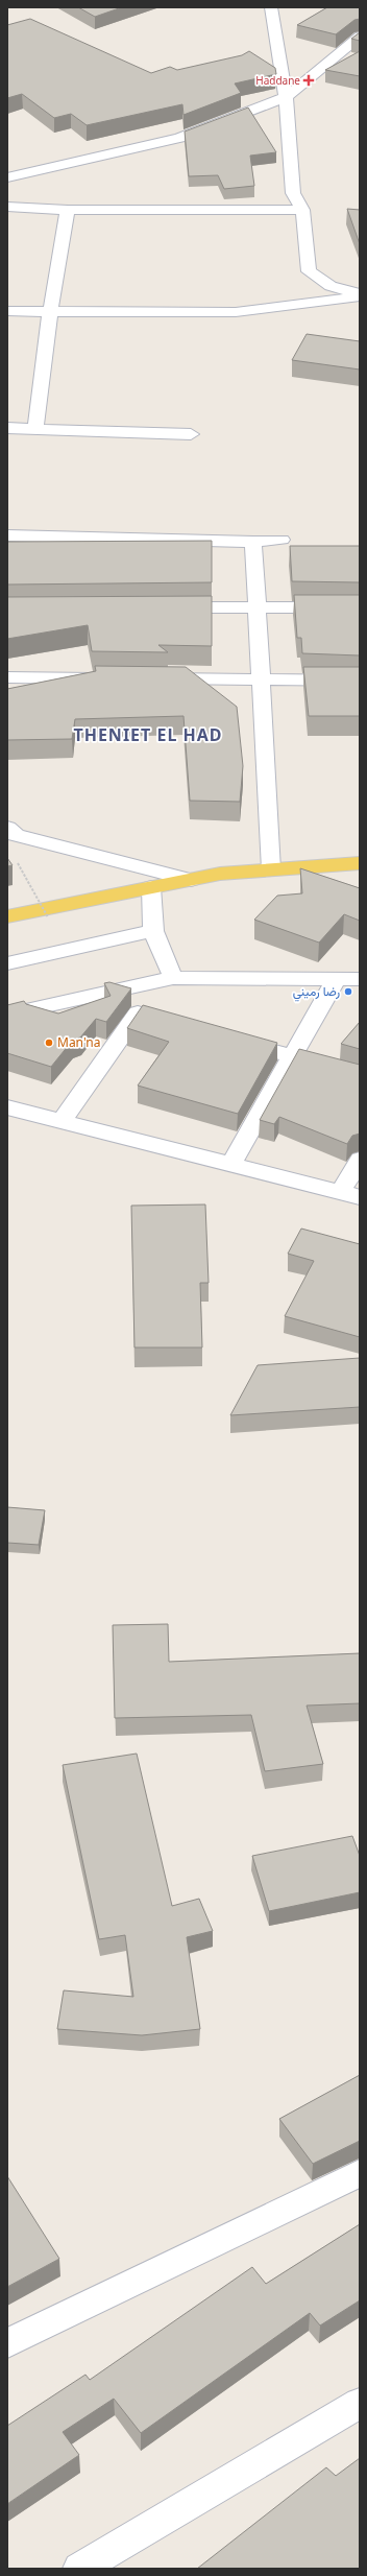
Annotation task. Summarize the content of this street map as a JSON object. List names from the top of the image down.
{
  "districts": ["THENIET EL HAD"],
  "places": {
    "health": ["Haddane"],
    "other": ["رضا رميني", "Man'na"]
  }
}
